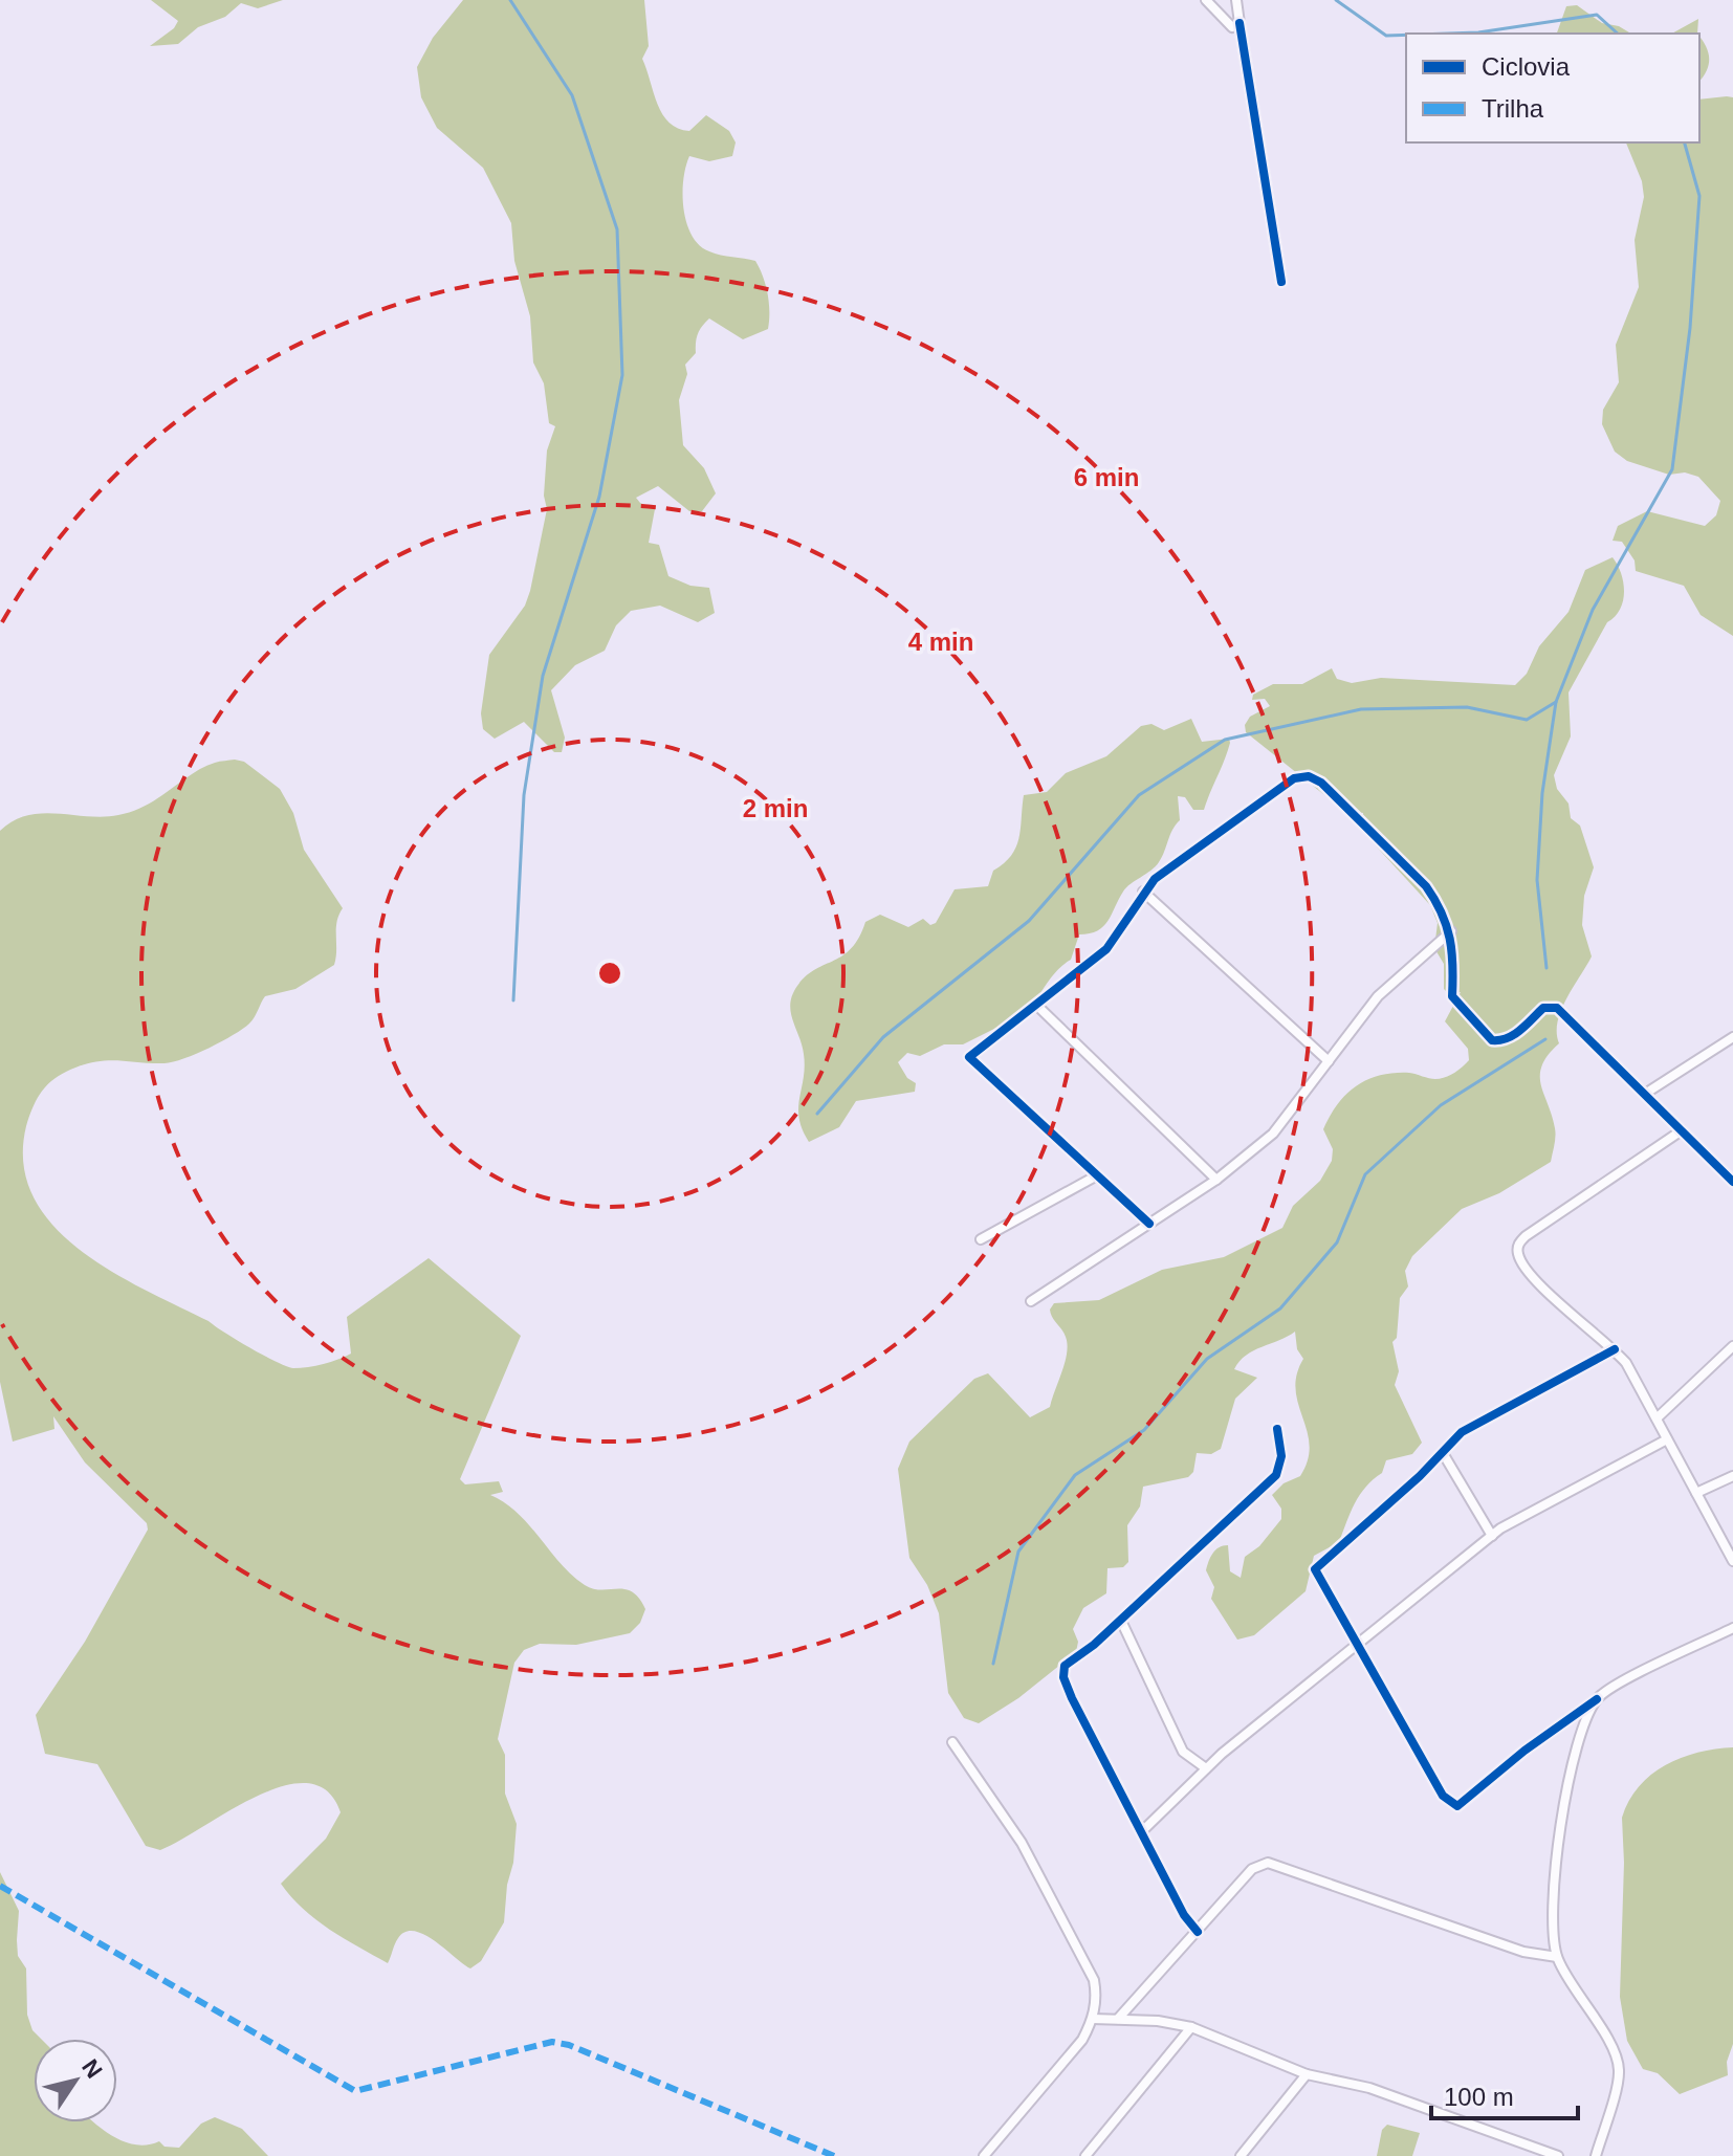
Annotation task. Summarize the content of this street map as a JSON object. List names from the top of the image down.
{
  "legend": ["Ciclovia", "Trilha"],
  "scale_bar": "100 m",
  "north": "top right",
  "rings": ["6 min", "4 min", "2 min"]
}
